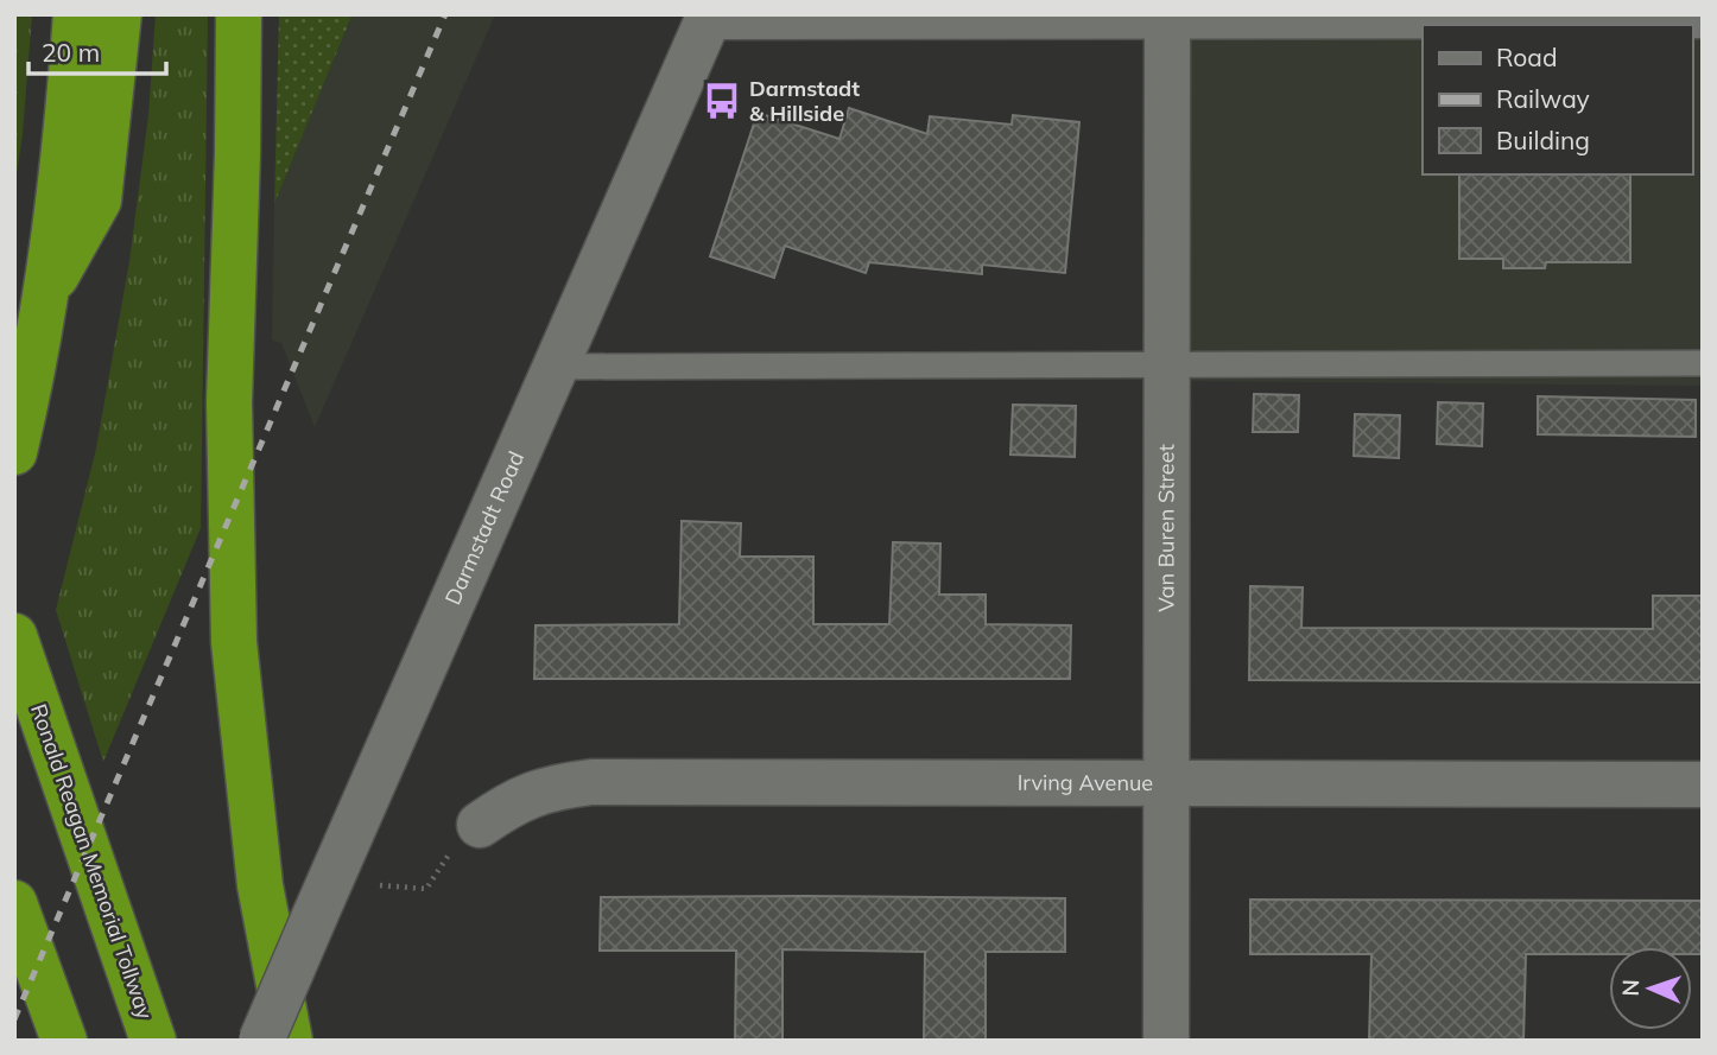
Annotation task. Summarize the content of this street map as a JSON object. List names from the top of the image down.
{
  "streets": {
    "highway": ["Ronald Reagan Memorial Tollway"],
    "street": ["Darmstadt Road", "Van Buren Street", "Irving Avenue"]
  },
  "crossings": [
    ["Van Buren Street", "Irving Avenue"]
  ],
  "places": {
    "bus stop": ["Darmstadt & Hillside"]
  },
  "legend": ["Road", "Railway", "Building"],
  "scale_bar": "20 m",
  "north": "left"
}
